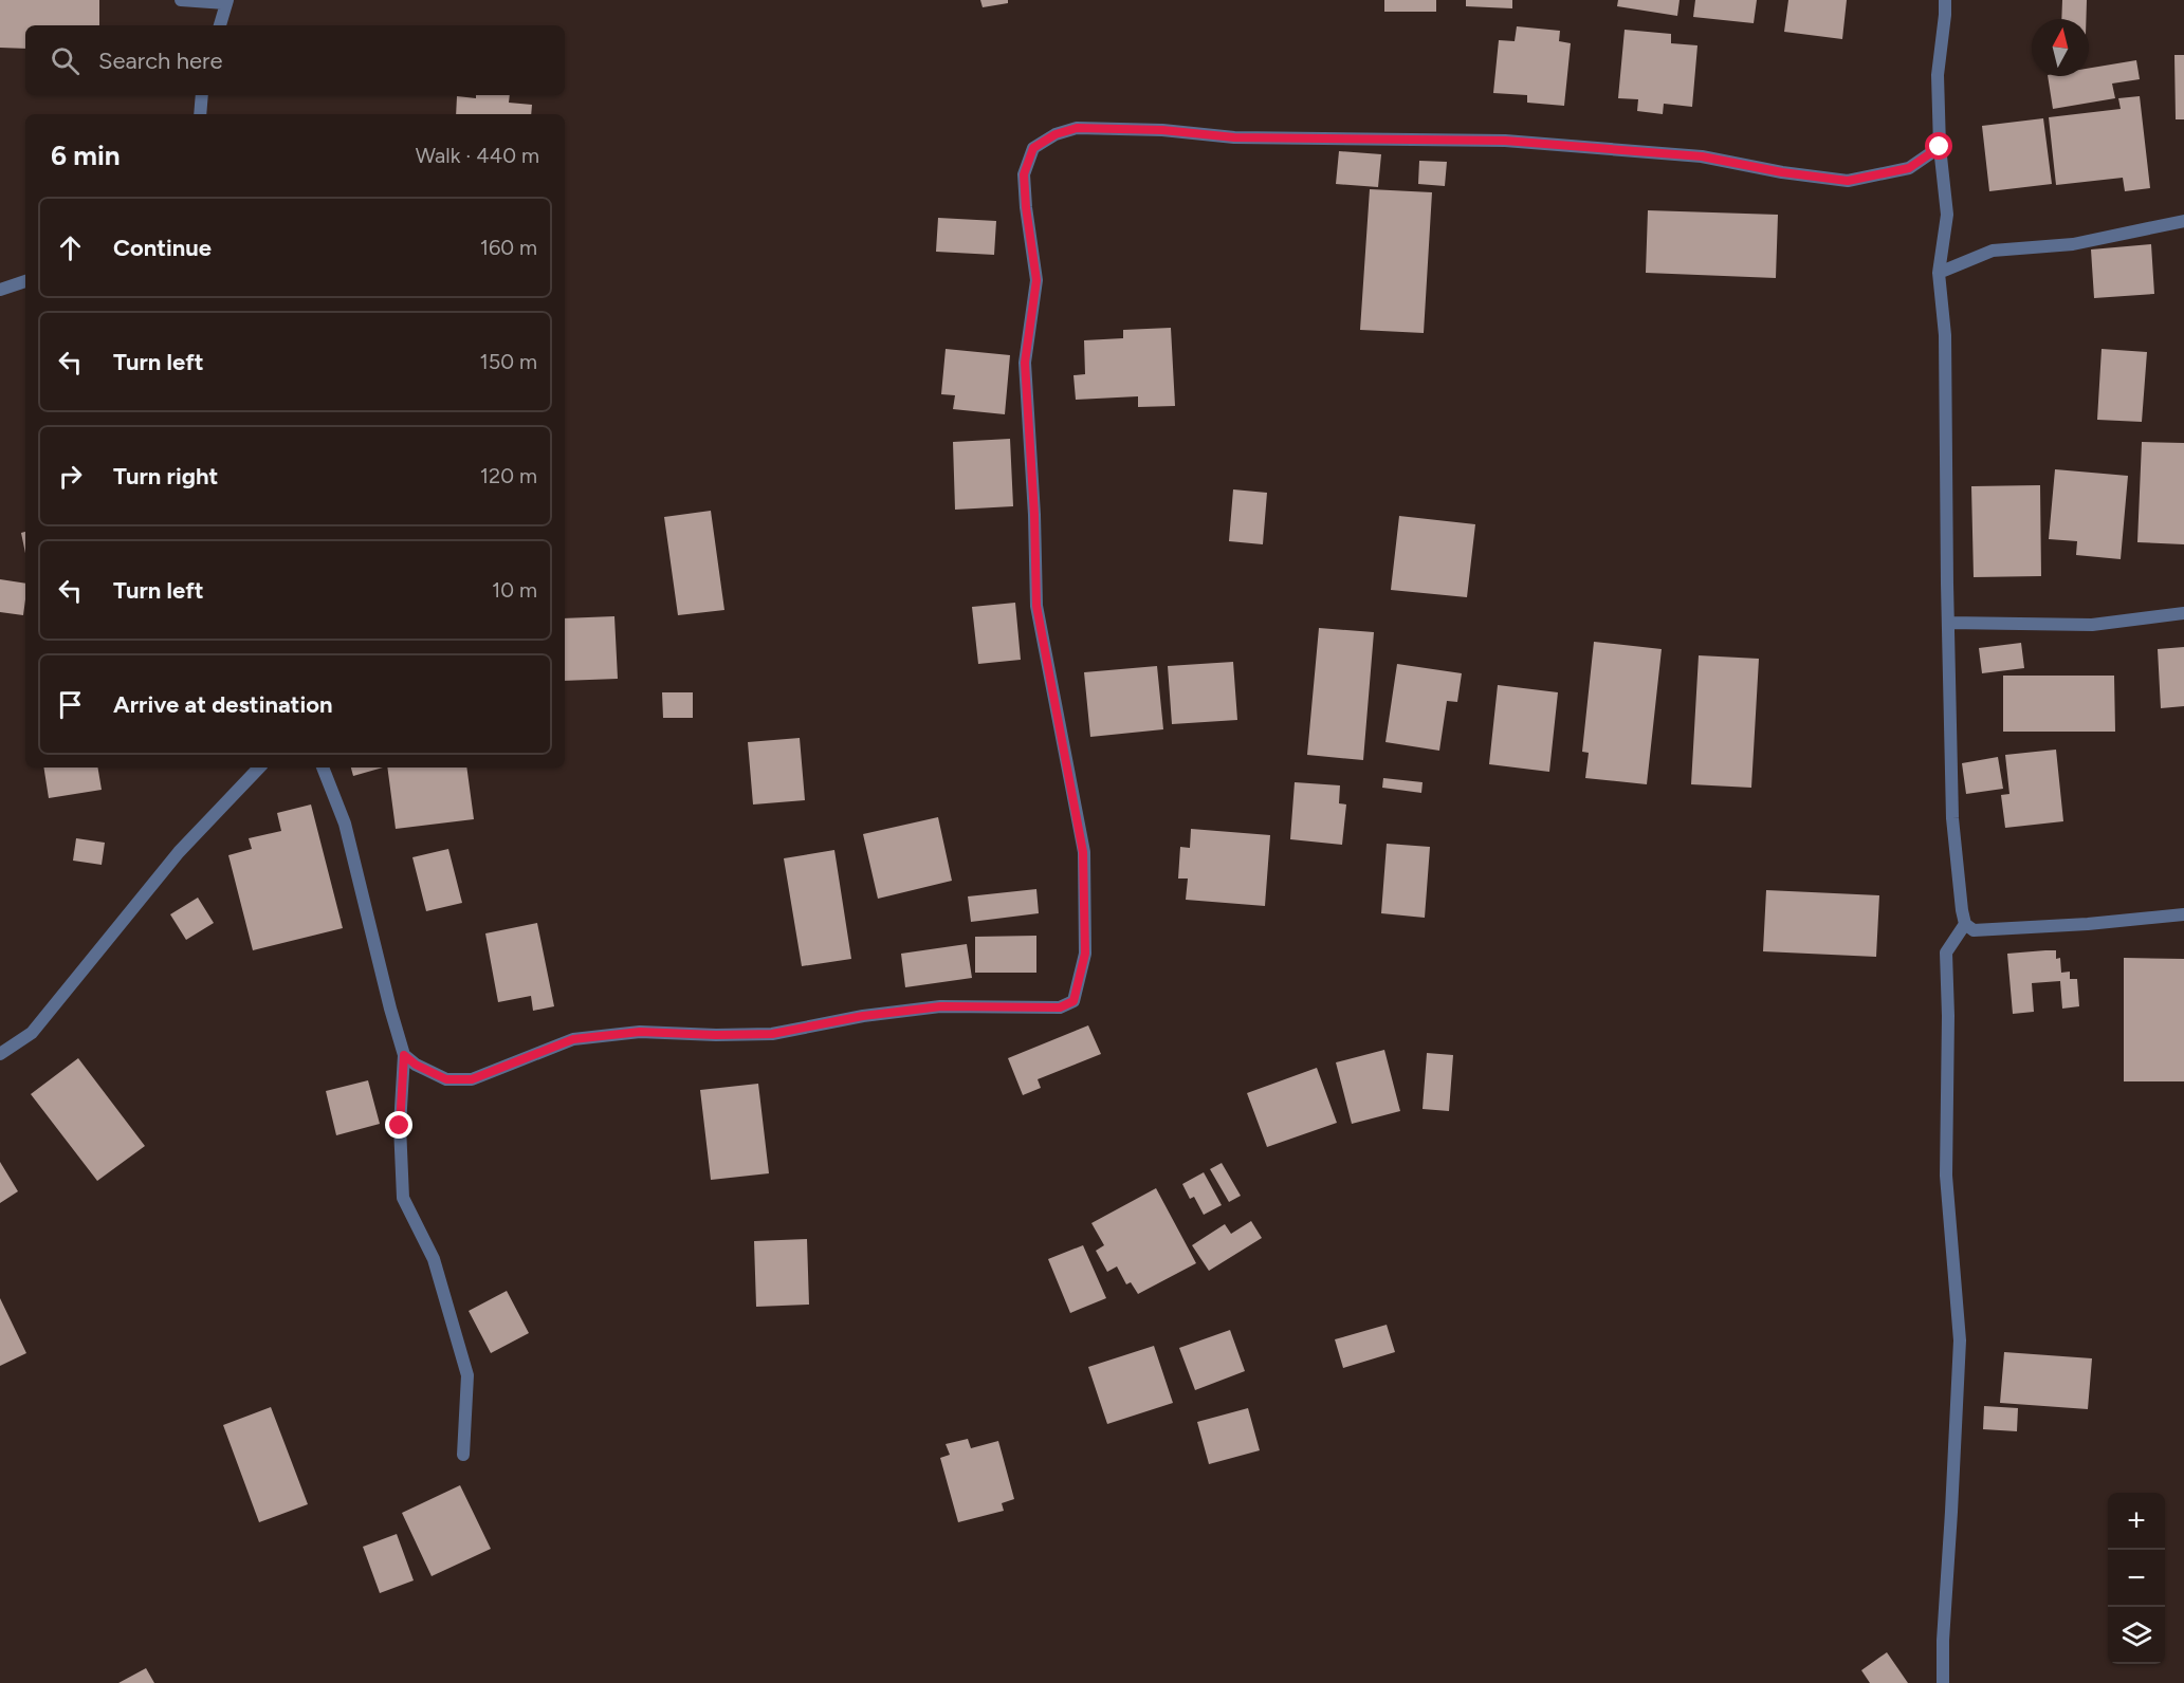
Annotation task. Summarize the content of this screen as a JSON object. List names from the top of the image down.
{
  "north": "top",
  "page": {
    "search": "Search here",
    "heading": ["6 min", "Walk · 440 m"],
    "list": [
      ["Continue", "160 m"],
      ["Turn left", "150 m"],
      ["Turn right", "120 m"],
      ["Turn left", "10 m"],
      "Arrive at destination"
    ],
    "map_buttons": ["+", "−"]
  }
}
